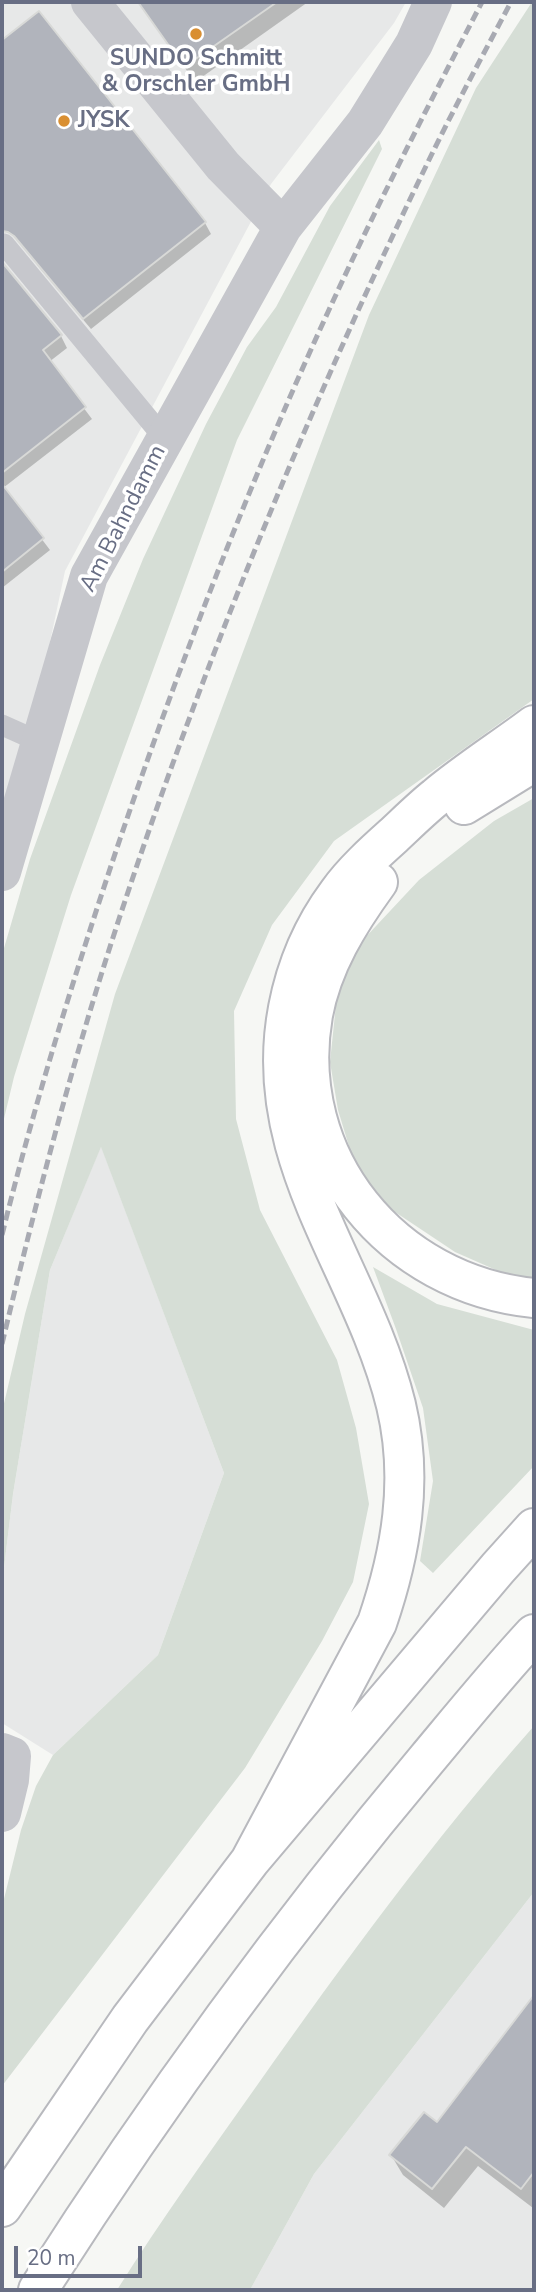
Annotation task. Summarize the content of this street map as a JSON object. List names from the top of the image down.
{
  "streets": {
    "street": ["Am Bahndamm"]
  },
  "places": ["SUNDO Schmitt & Orschler GmbH", "JYSK"],
  "scale_bar": "20 m"
}
